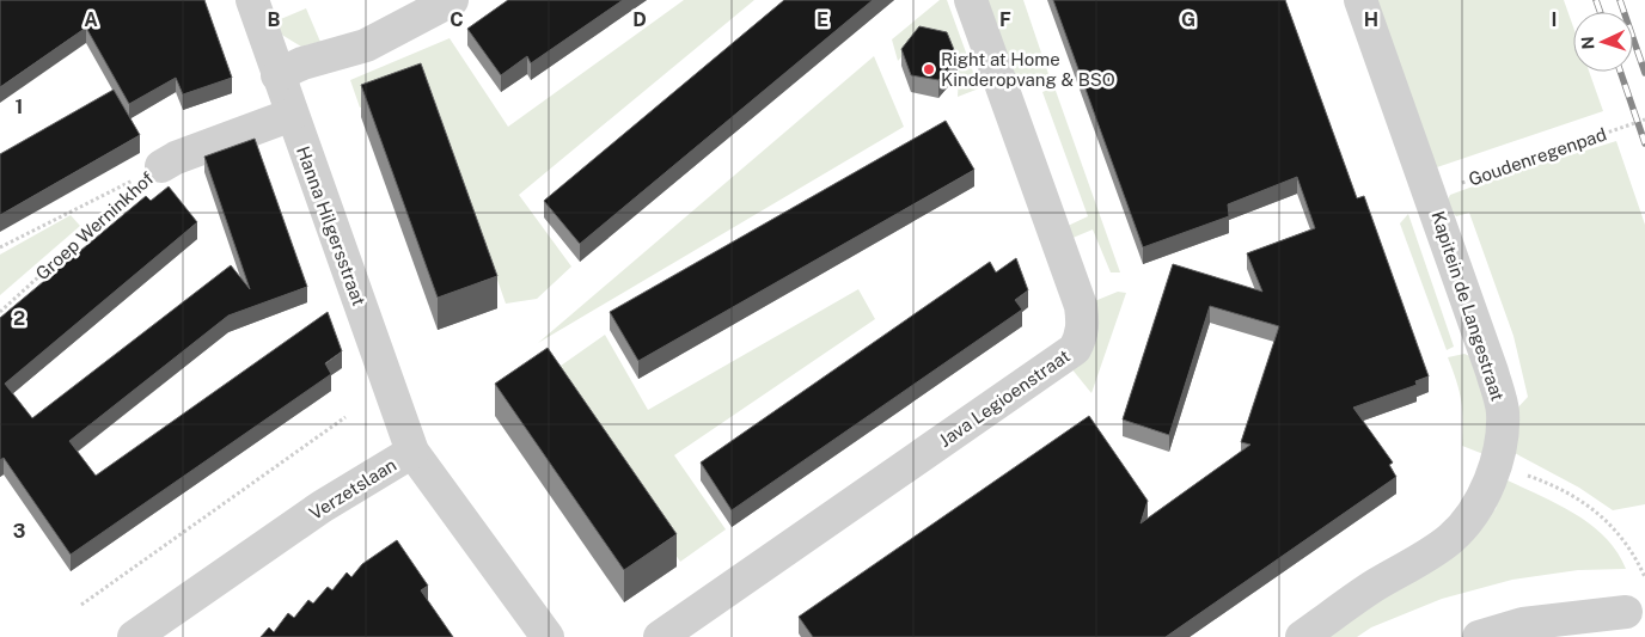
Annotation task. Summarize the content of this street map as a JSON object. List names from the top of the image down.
{
  "streets": {
    "street": [
      "Hanna Hilgersstraat",
      "Kapitein de Langestraat",
      "Java Legioenstraat",
      "Verzetslaan"
    ],
    "path": ["Goudenregenpad", "Groep Werninkhof"]
  },
  "crossings": [
    ["Goudenregenpad", "Kapitein de Langestraat"],
    ["Hanna Hilgersstraat", "Verzetslaan"]
  ],
  "places": ["Right at Home Kinderopvang & BSO"],
  "north": "left",
  "grid": {
    "columns": [
      "A",
      "B",
      "C",
      "D",
      "E",
      "F",
      "G",
      "H",
      "I"
    ],
    "rows": ["1", "2", "3"]
  }
}
